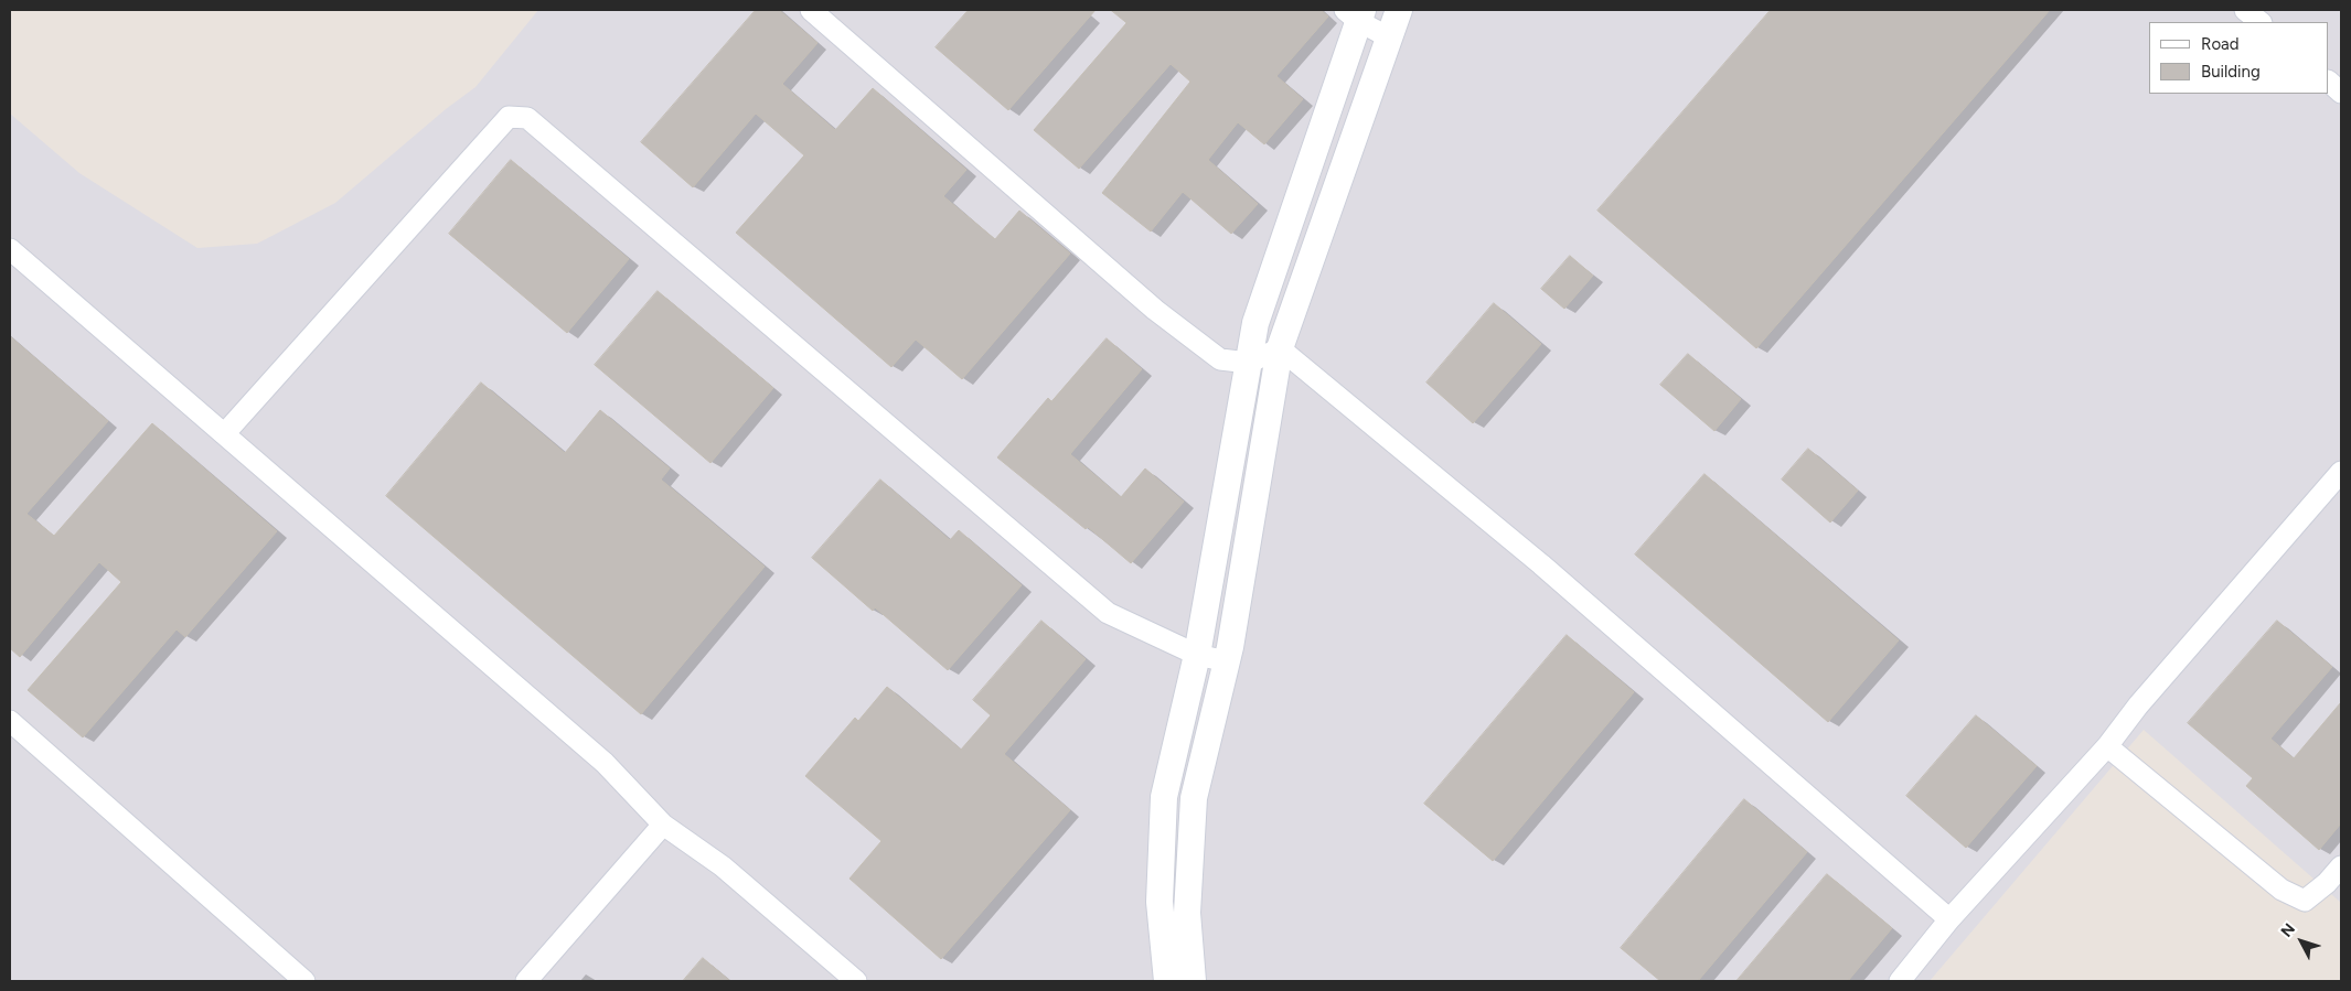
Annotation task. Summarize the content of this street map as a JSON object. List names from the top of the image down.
{
  "legend": ["Road", "Building"],
  "north": "top left"
}
